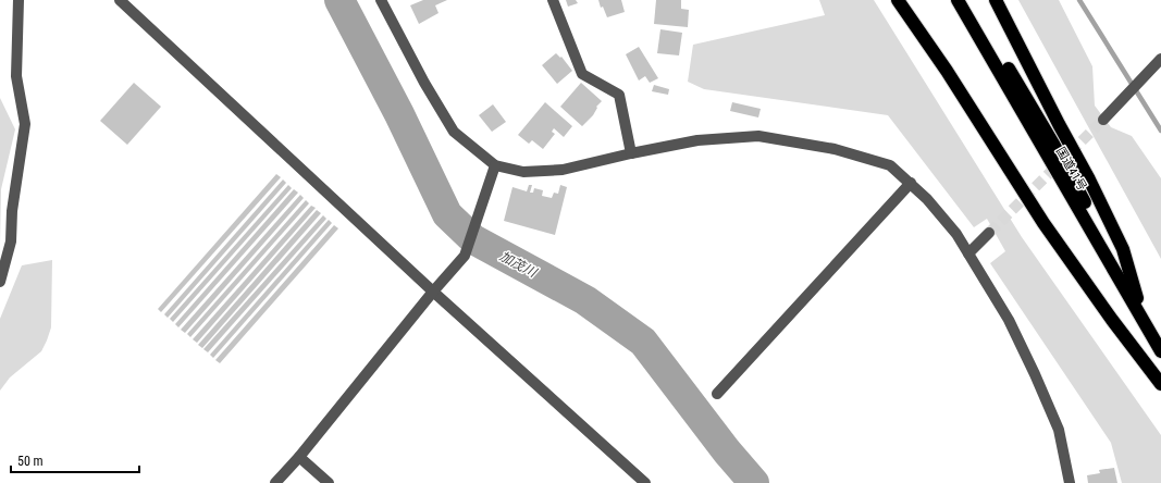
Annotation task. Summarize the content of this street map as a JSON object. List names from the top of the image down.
{
  "streets": {
    "highway": ["国道41号"]
  },
  "water": ["加茂川"],
  "scale_bar": "50 m"
}
